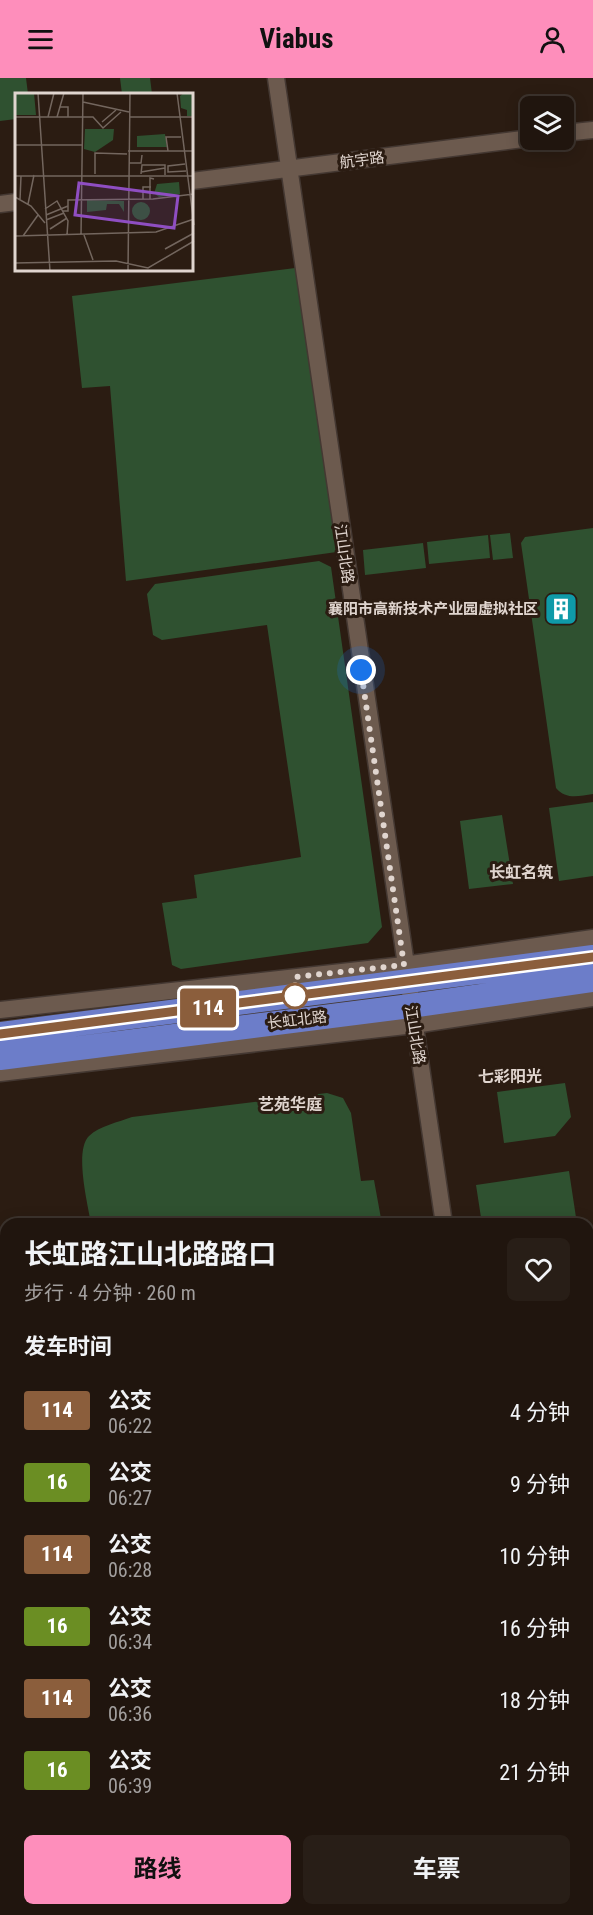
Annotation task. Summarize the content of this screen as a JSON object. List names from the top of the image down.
{
  "streets": {
    "highway": ["长虹北路"],
    "street": ["航宇路", "江山北路"]
  },
  "crossings": [
    ["航宇路", "江山北路"],
    ["江山北路", "长虹北路"]
  ],
  "districts": ["长虹名筑", "七彩阳光", "艺苑华庭"],
  "places": {
    "building": ["襄阳市高新技术产业园虚拟社区"]
  },
  "lines": ["bus line 114"],
  "page": {
    "header": "Viabus",
    "on_map": "114",
    "heading": [
      ["长虹路江山北路路口", "步行 · 4 分钟 · 260 m"],
      "发车时间"
    ],
    "list": [
      {
        "mark": "114",
        "name": "公交",
        "note": "06:22",
        "value": "4 分钟"
      },
      {
        "mark": "16",
        "name": "公交",
        "note": "06:27",
        "value": "9 分钟"
      },
      {
        "mark": "114",
        "name": "公交",
        "note": "06:28",
        "value": "10 分钟"
      },
      {
        "mark": "16",
        "name": "公交",
        "note": "06:34",
        "value": "16 分钟"
      },
      {
        "mark": "114",
        "name": "公交",
        "note": "06:36",
        "value": "18 分钟"
      },
      {
        "mark": "16",
        "name": "公交",
        "note": "06:39",
        "value": "21 分钟"
      }
    ],
    "buttons": ["路线", "车票"]
  }
}
